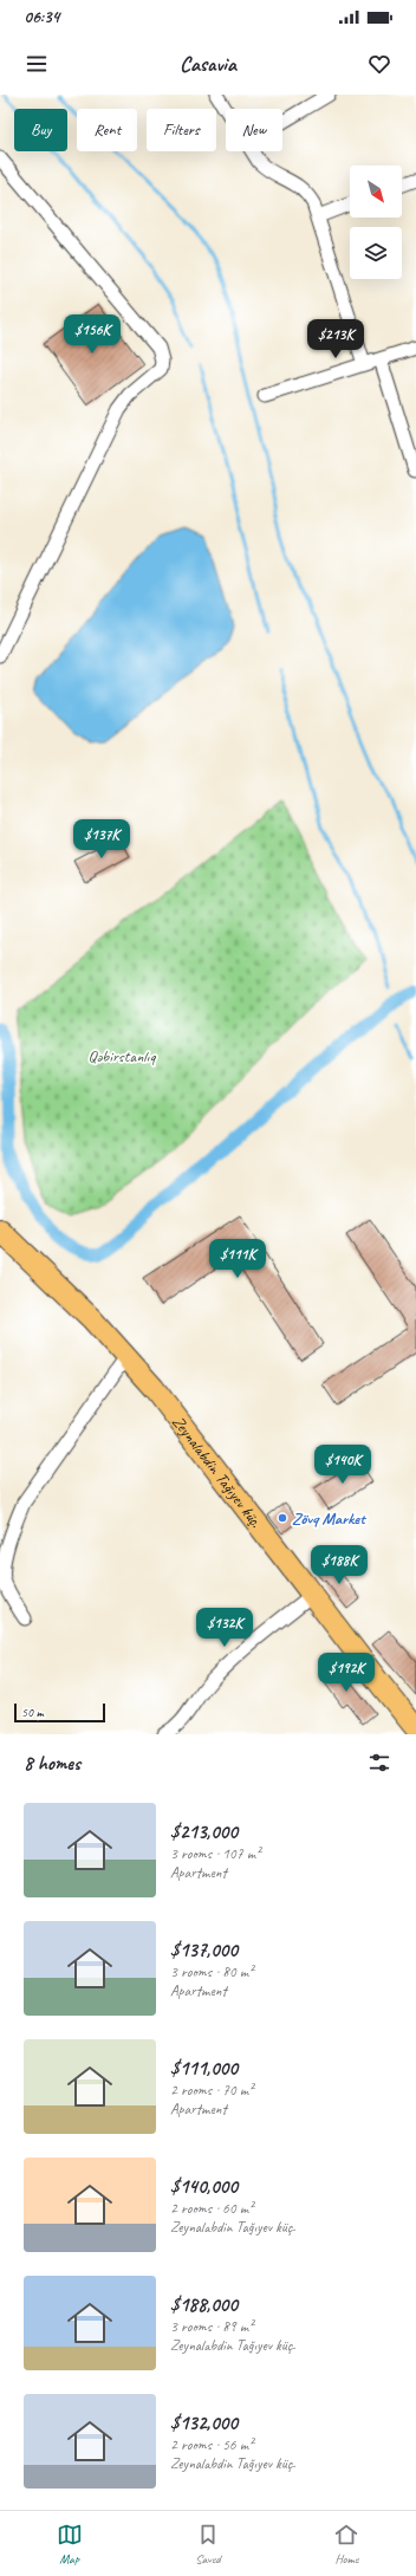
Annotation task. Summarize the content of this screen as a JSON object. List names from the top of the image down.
{
  "streets": {
    "main road": ["Zeynalabdin Tağıyev küç."]
  },
  "parks": ["Qəbirstanlıq"],
  "places": ["Zövq Market"],
  "scale_bar": "50 m",
  "north": "bottom right",
  "page": {
    "status": "06:34",
    "header": "Casavia",
    "chip": [
      "Buy",
      "Rent",
      "Filters",
      "New"
    ],
    "price": [
      "$156K",
      "$213K",
      "$137K",
      "$111K",
      "$140K",
      "$188K",
      "$132K",
      "$192K"
    ],
    "scale": "50 m",
    "heading": "8 homes",
    "list": [
      {
        "name": "$213,000",
        "note": "3 rooms · 107 m² · Apartment"
      },
      {
        "name": "$137,000",
        "note": "3 rooms · 80 m² · Apartment"
      },
      {
        "name": "$111,000",
        "note": "2 rooms · 70 m² · Apartment"
      },
      {
        "name": "$140,000",
        "note": "2 rooms · 60 m² · Zeynalabdin Tağıyev küç."
      },
      {
        "name": "$188,000",
        "note": "3 rooms · 89 m² · Zeynalabdin Tağıyev küç."
      },
      {
        "name": "$132,000",
        "note": "2 rooms · 56 m² · Zeynalabdin Tağıyev küç."
      }
    ],
    "tabs": ["Map", "Saved", "Home"]
  }
}
